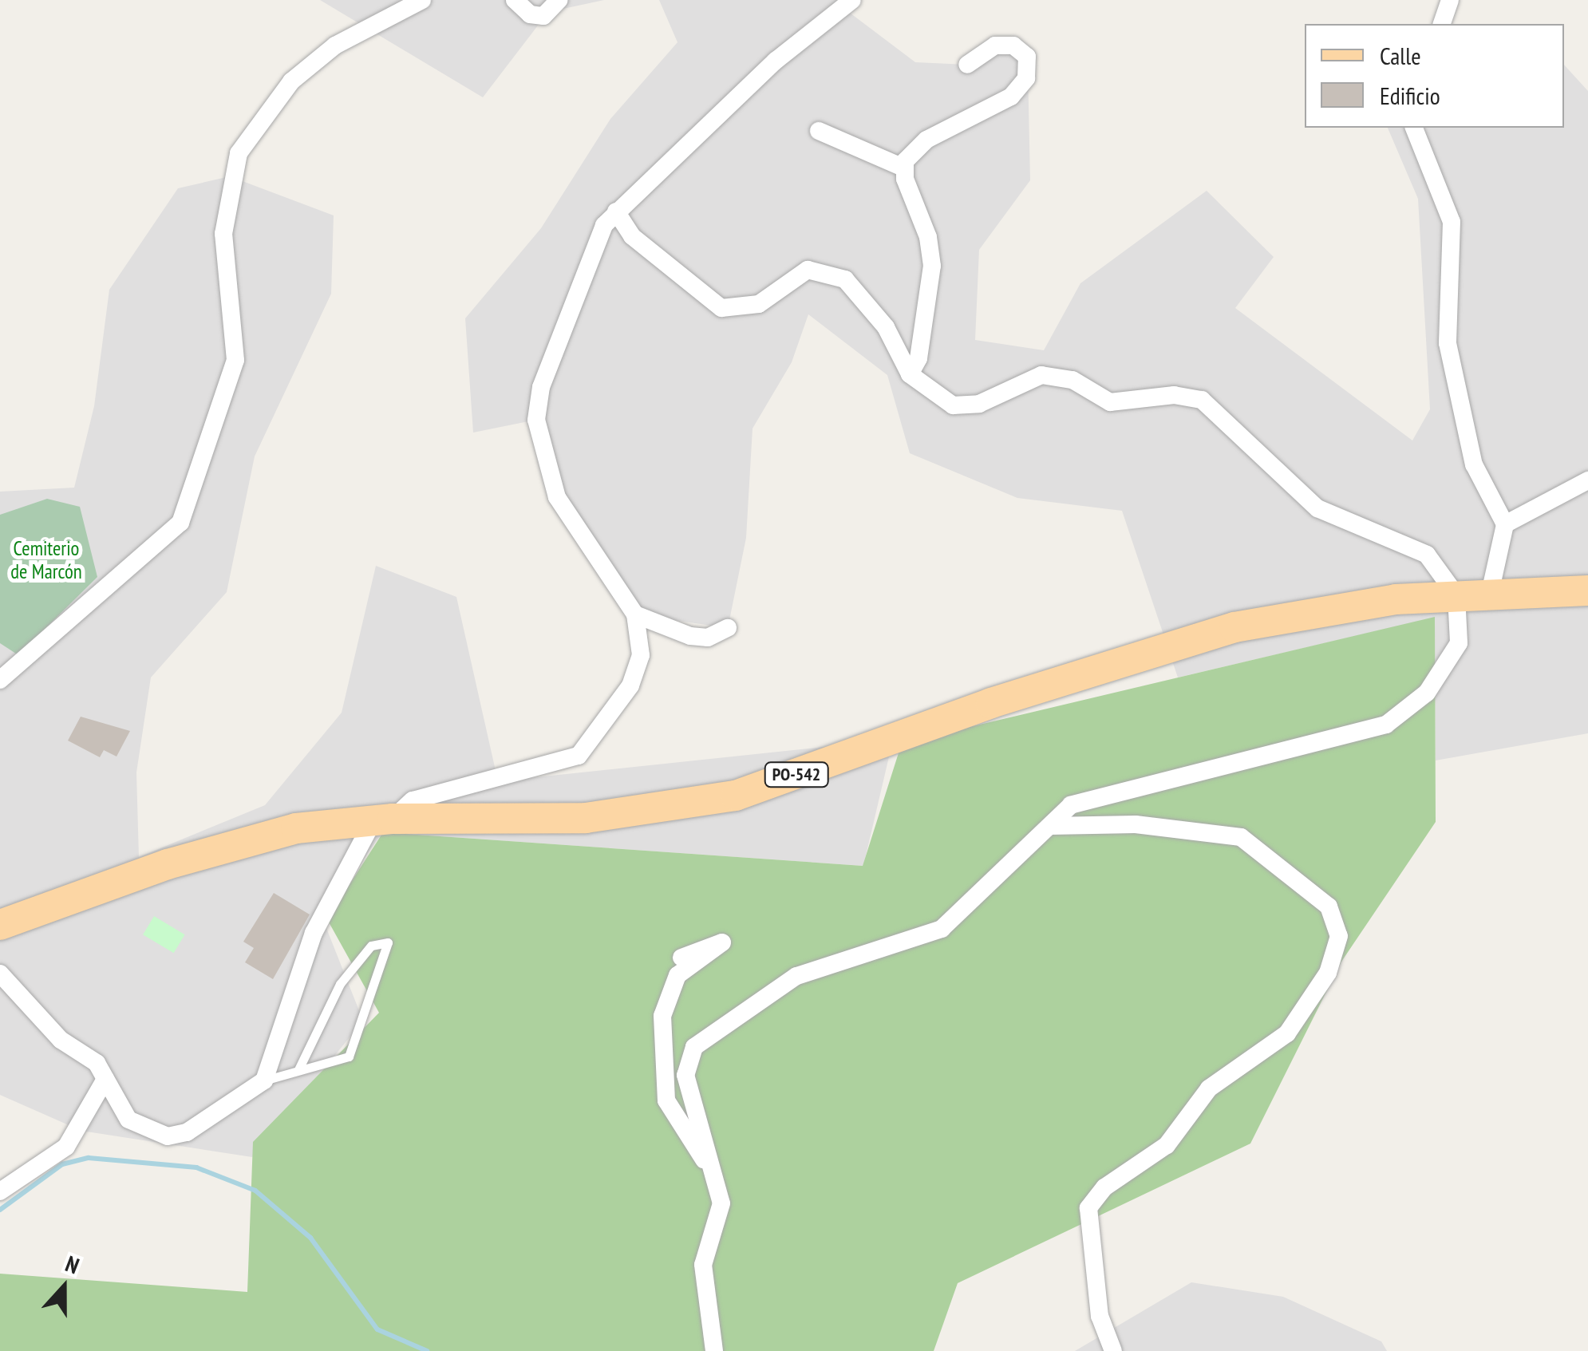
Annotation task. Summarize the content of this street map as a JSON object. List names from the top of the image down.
{
  "streets": {
    "main road": ["PO-542"]
  },
  "parks": ["Cemiterio de Marcón"],
  "legend": ["Calle", "Edificio"],
  "north": "top"
}
